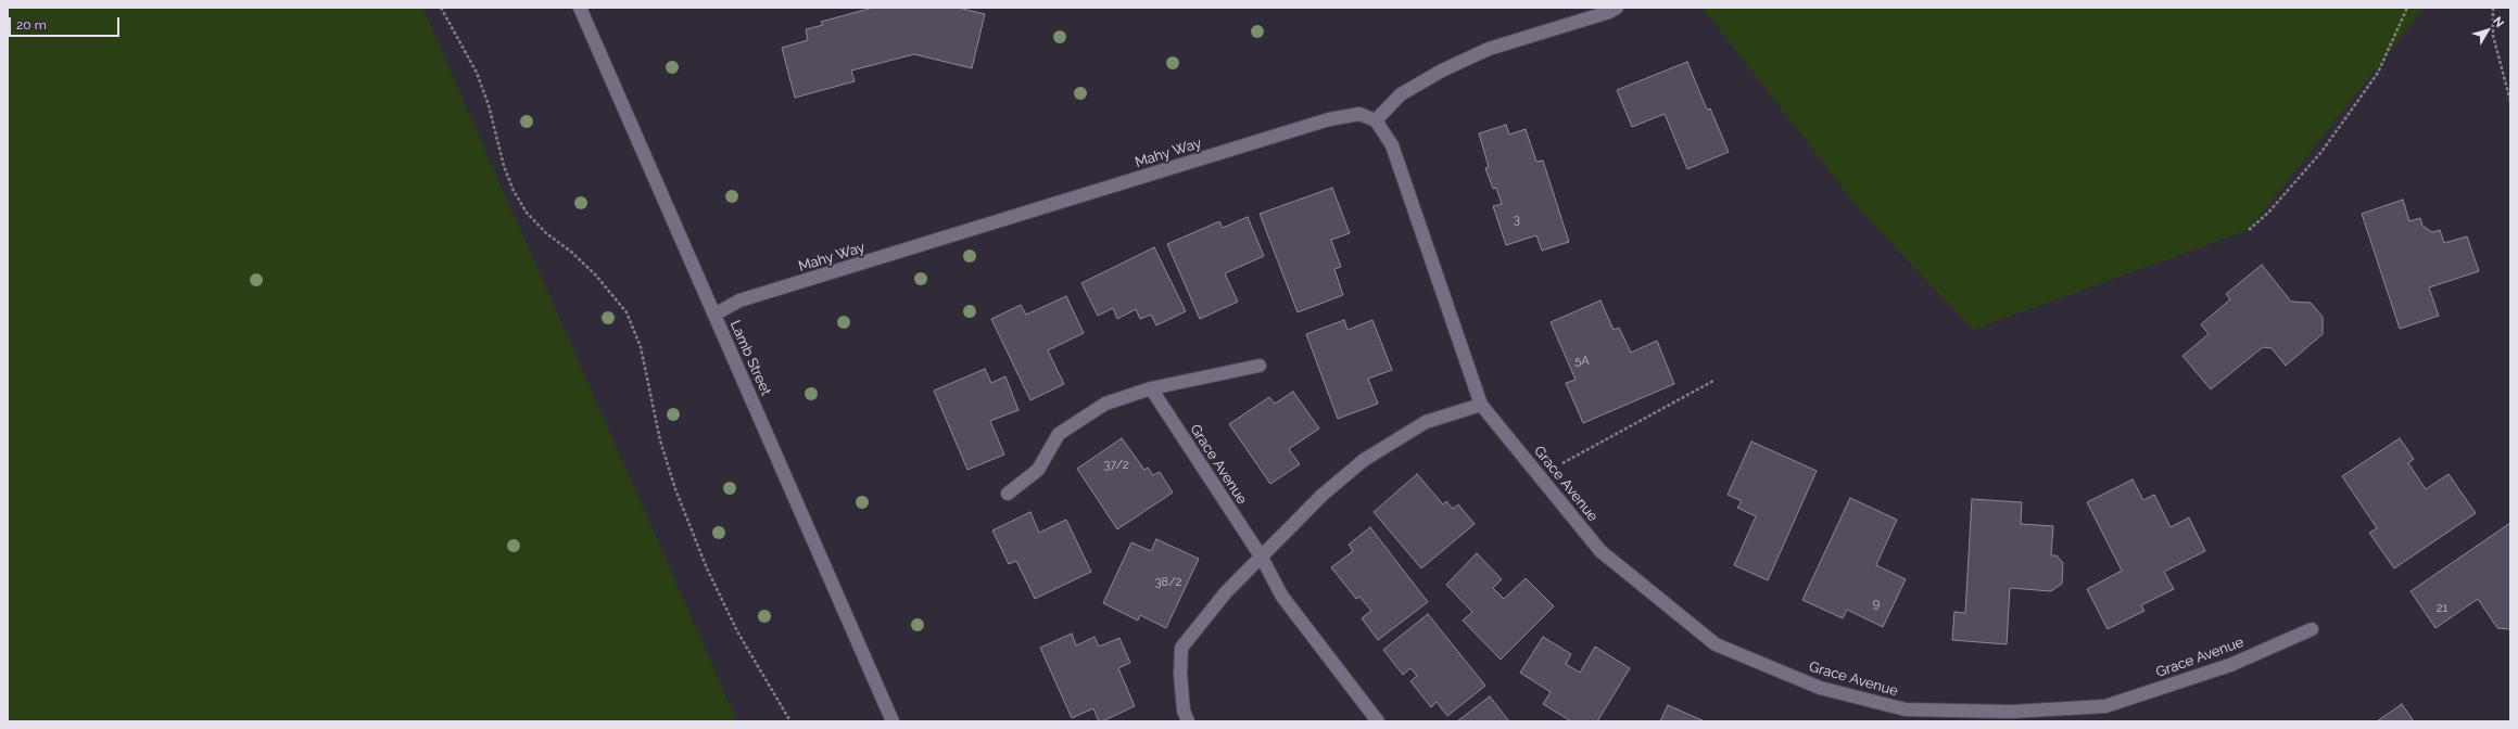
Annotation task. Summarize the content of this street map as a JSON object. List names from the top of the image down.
{
  "streets": {
    "street": ["Mahy Way", "Lamb Street", "Grace Avenue"]
  },
  "crossings": [
    ["Mahy Way", "Lamb Street"],
    ["Mahy Way", "Grace Avenue"]
  ],
  "house_numbers": [
    "3",
    "5A",
    "37/2",
    "38/2",
    "9",
    "21"
  ],
  "scale_bar": "20 m",
  "north": "top right"
}
